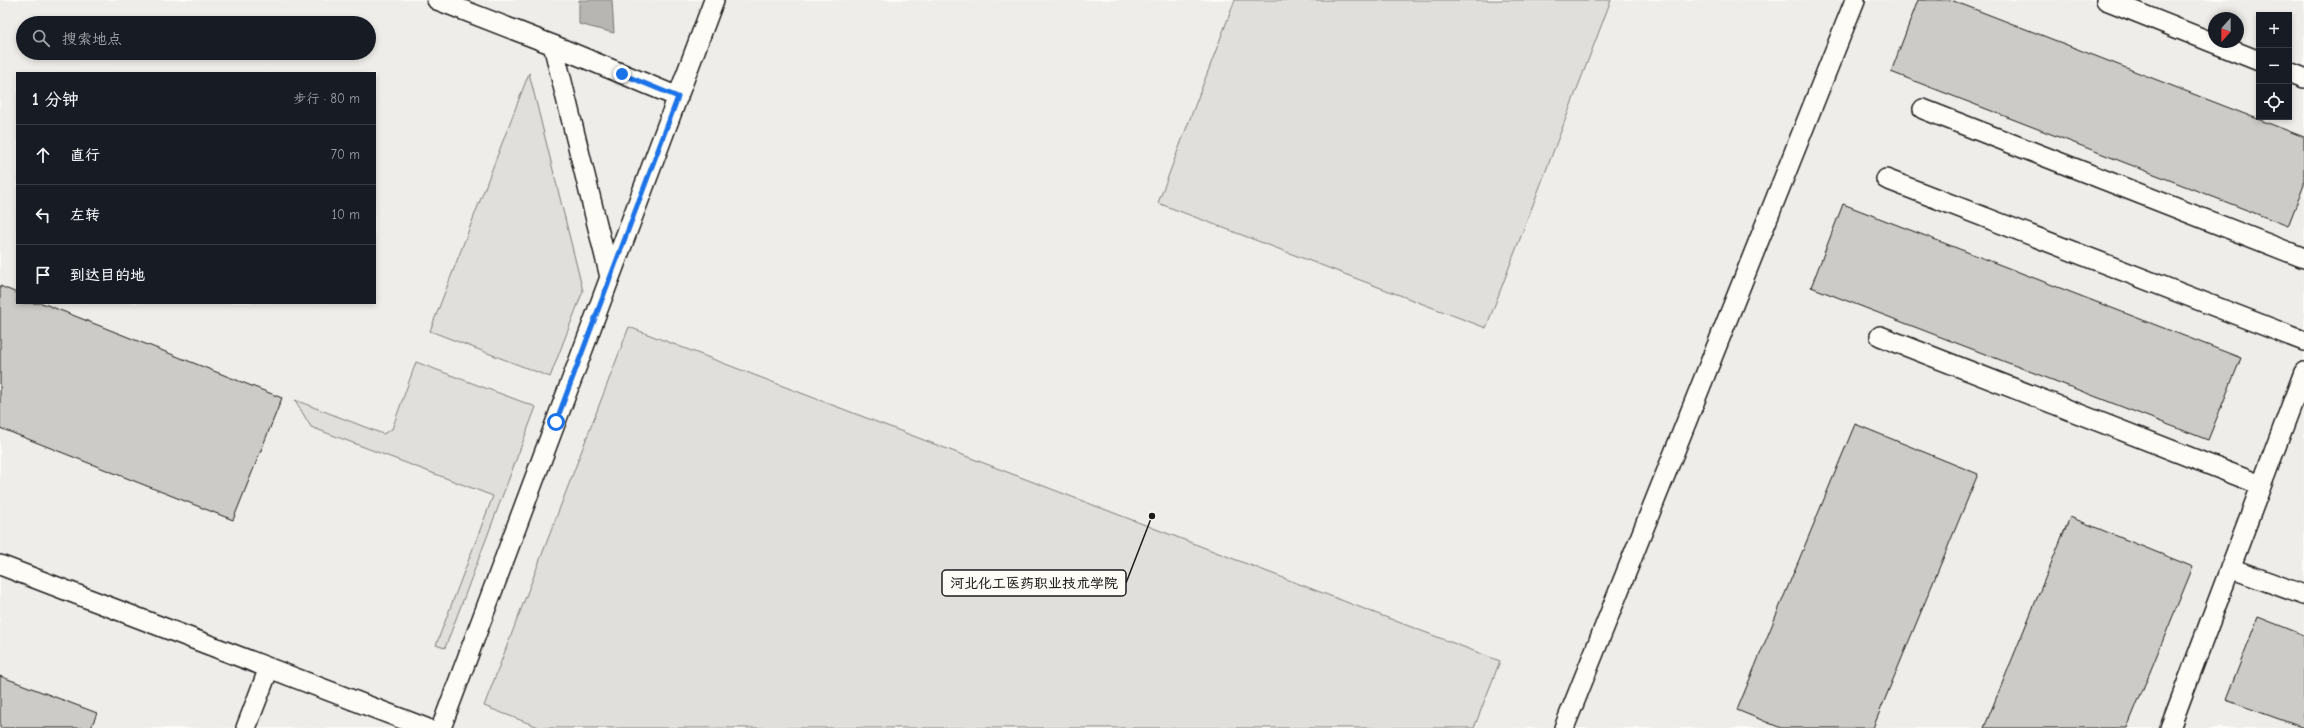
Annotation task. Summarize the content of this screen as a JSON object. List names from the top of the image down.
{
  "places": ["河北化工医药职业技术学院"],
  "north": "bottom",
  "page": {
    "map_buttons": ["+", "−"],
    "search": "搜索地点",
    "heading": ["1 分钟", "步行 · 80 m"],
    "list": [
      ["直行", "70 m"],
      ["左转", "10 m"],
      "到达目的地"
    ]
  }
}
